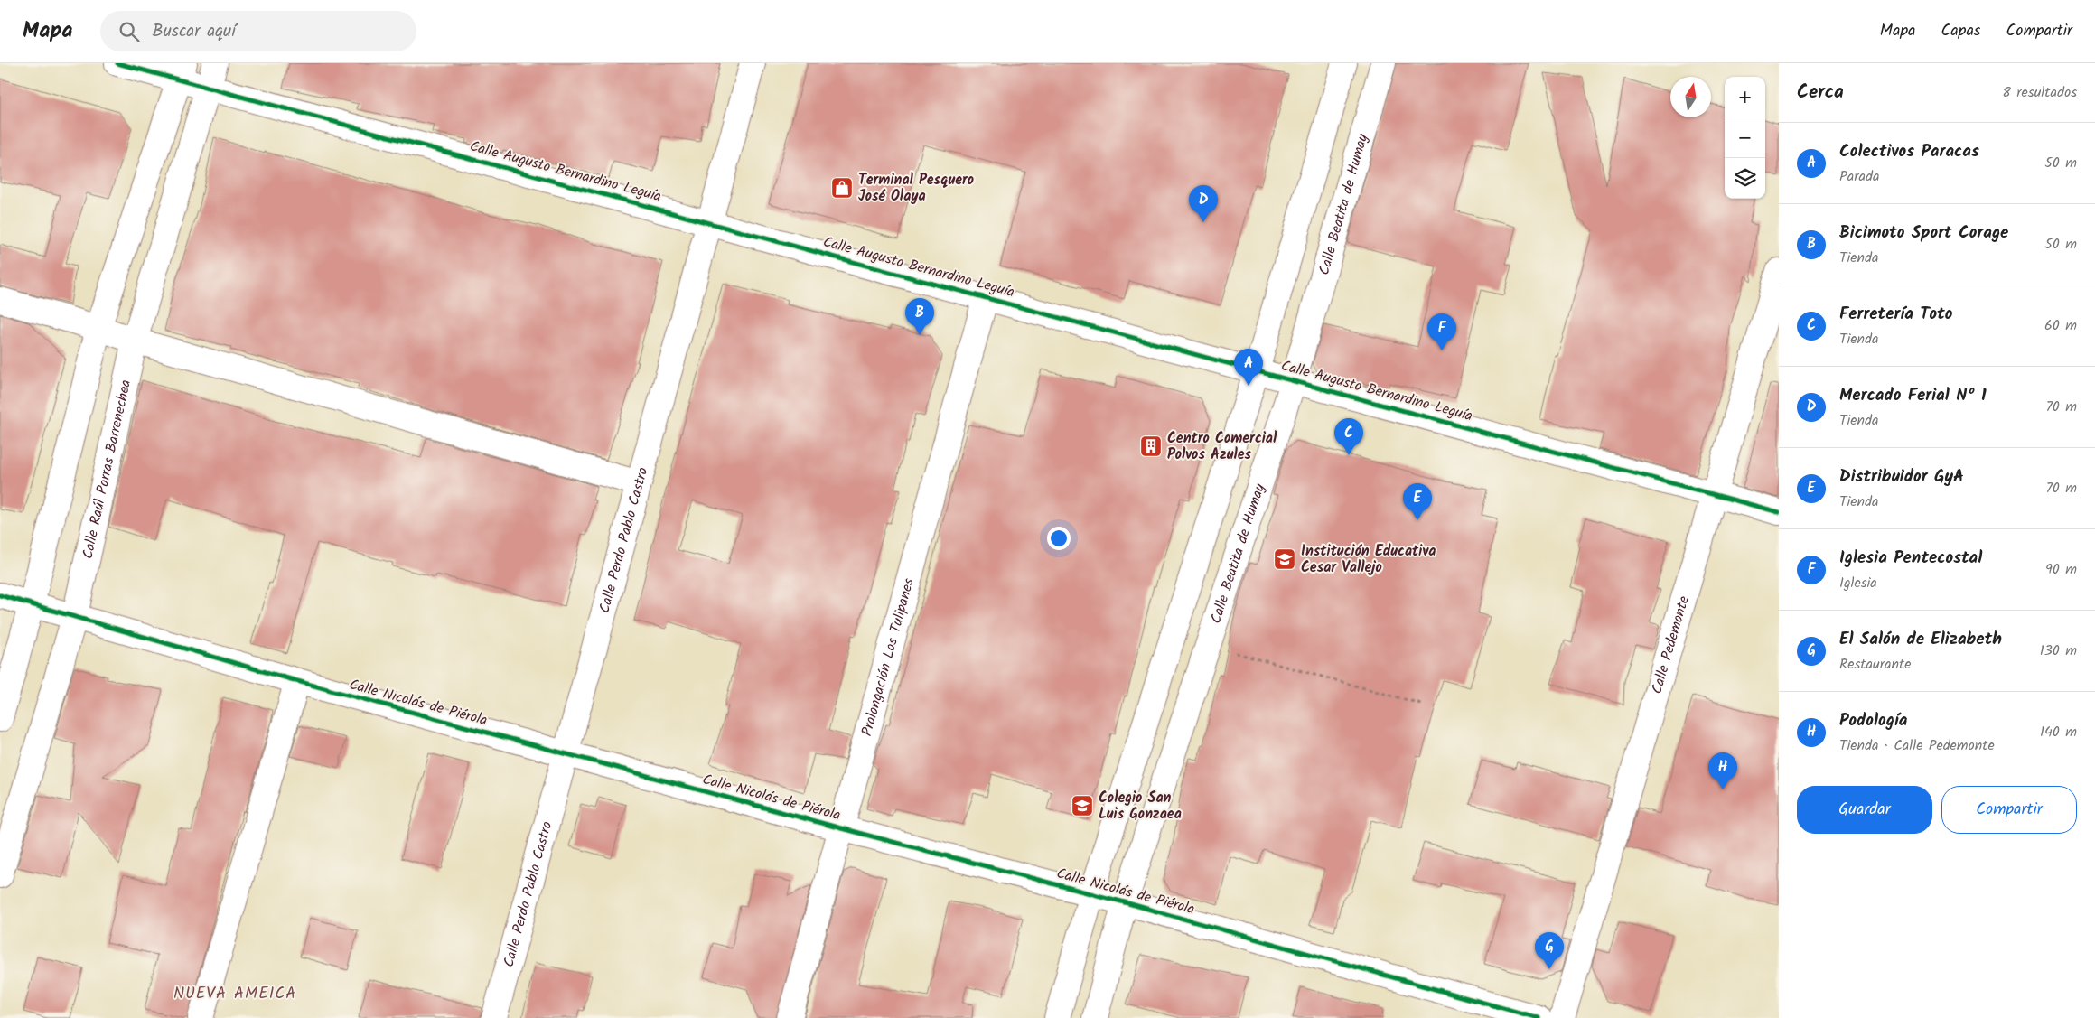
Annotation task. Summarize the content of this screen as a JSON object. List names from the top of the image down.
{
  "streets": {
    "street": [
      "Calle Augusto Bernardino Leguía",
      "Calle Beatita de Humay",
      "Calle Raúl Porras Barrenechea",
      "Calle Perdo Pablo Castro",
      "Calle Pedemonte",
      "Prolongación Los Tulipanes",
      "Calle Nicolás de Piérola"
    ]
  },
  "crossings": [
    ["Calle Augusto Bernardino Leguía", "Calle Beatita de Humay"],
    ["Calle Augusto Bernardino Leguía", "Calle Raúl Porras Barrenechea"],
    ["Calle Augusto Bernardino Leguía", "Calle Perdo Pablo Castro"],
    ["Calle Augusto Bernardino Leguía", "Calle Pedemonte"],
    ["Calle Augusto Bernardino Leguía", "Prolongación Los Tulipanes"],
    ["Calle Beatita de Humay", "Calle Nicolás de Piérola"],
    ["Calle Raúl Porras Barrenechea", "Calle Nicolás de Piérola"],
    ["Calle Perdo Pablo Castro", "Calle Nicolás de Piérola"],
    ["Prolongación Los Tulipanes", "Calle Nicolás de Piérola"]
  ],
  "districts": ["NUEVA AMEICA"],
  "places": {
    "shop": ["Terminal Pesquero José Olaya"],
    "building": ["Centro Comercial Polvos Azules"],
    "school or university": ["Institución Educativa Cesar Vallejo", "Colegio San Luis Gonzaea"]
  },
  "north": "top",
  "page": {
    "header": "Mapa",
    "search": "Buscar aquí",
    "nav": ["Mapa", "Capas", "Compartir"],
    "heading": ["Cerca", "8 resultados"],
    "map_buttons": ["+", "−"],
    "list": [
      {
        "mark": "A",
        "name": "Colectivos Paracas",
        "note": "Parada",
        "value": "50 m"
      },
      {
        "mark": "B",
        "name": "Bicimoto Sport Corage",
        "note": "Tienda",
        "value": "50 m"
      },
      {
        "mark": "C",
        "name": "Ferretería Toto",
        "note": "Tienda",
        "value": "60 m"
      },
      {
        "mark": "D",
        "name": "Mercado Ferial Nº 1",
        "note": "Tienda",
        "value": "70 m"
      },
      {
        "mark": "E",
        "name": "Distribuidor GyA",
        "note": "Tienda",
        "value": "70 m"
      },
      {
        "mark": "F",
        "name": "Iglesia Pentecostal",
        "note": "Iglesia",
        "value": "90 m"
      },
      {
        "mark": "G",
        "name": "El Salón de Elizabeth",
        "note": "Restaurante",
        "value": "130 m"
      },
      {
        "mark": "H",
        "name": "Podología",
        "note": "Tienda · Calle Pedemonte",
        "value": "140 m"
      }
    ],
    "pins": [
      "D",
      "B",
      "F",
      "A",
      "C",
      "E",
      "H",
      "G"
    ],
    "buttons": ["Guardar", "Compartir"]
  }
}
